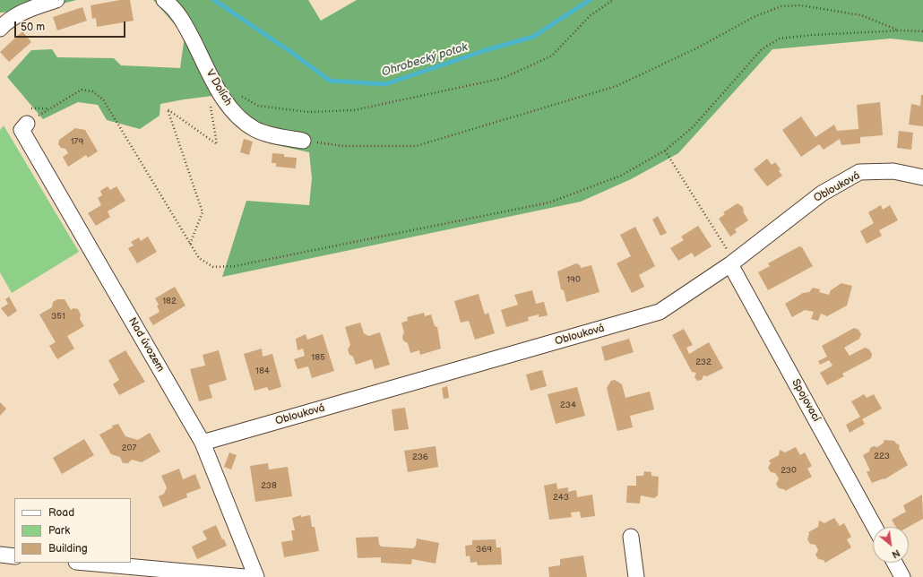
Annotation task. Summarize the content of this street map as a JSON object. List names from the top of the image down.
{
  "streets": {
    "street": [
      "V Dolích",
      "Oblouková",
      "Nad úvozem",
      "Spojovací"
    ]
  },
  "crossings": [
    ["Oblouková", "Nad úvozem"],
    ["Oblouková", "Spojovací"]
  ],
  "water": ["Ohrobecký potok"],
  "house_numbers": [
    "179",
    "190",
    "182",
    "351",
    "185",
    "232",
    "184",
    "234",
    "207",
    "223",
    "236",
    "230",
    "238",
    "243",
    "369"
  ],
  "legend": ["Road", "Park", "Building"],
  "scale_bar": "50 m",
  "north": "bottom right"
}
